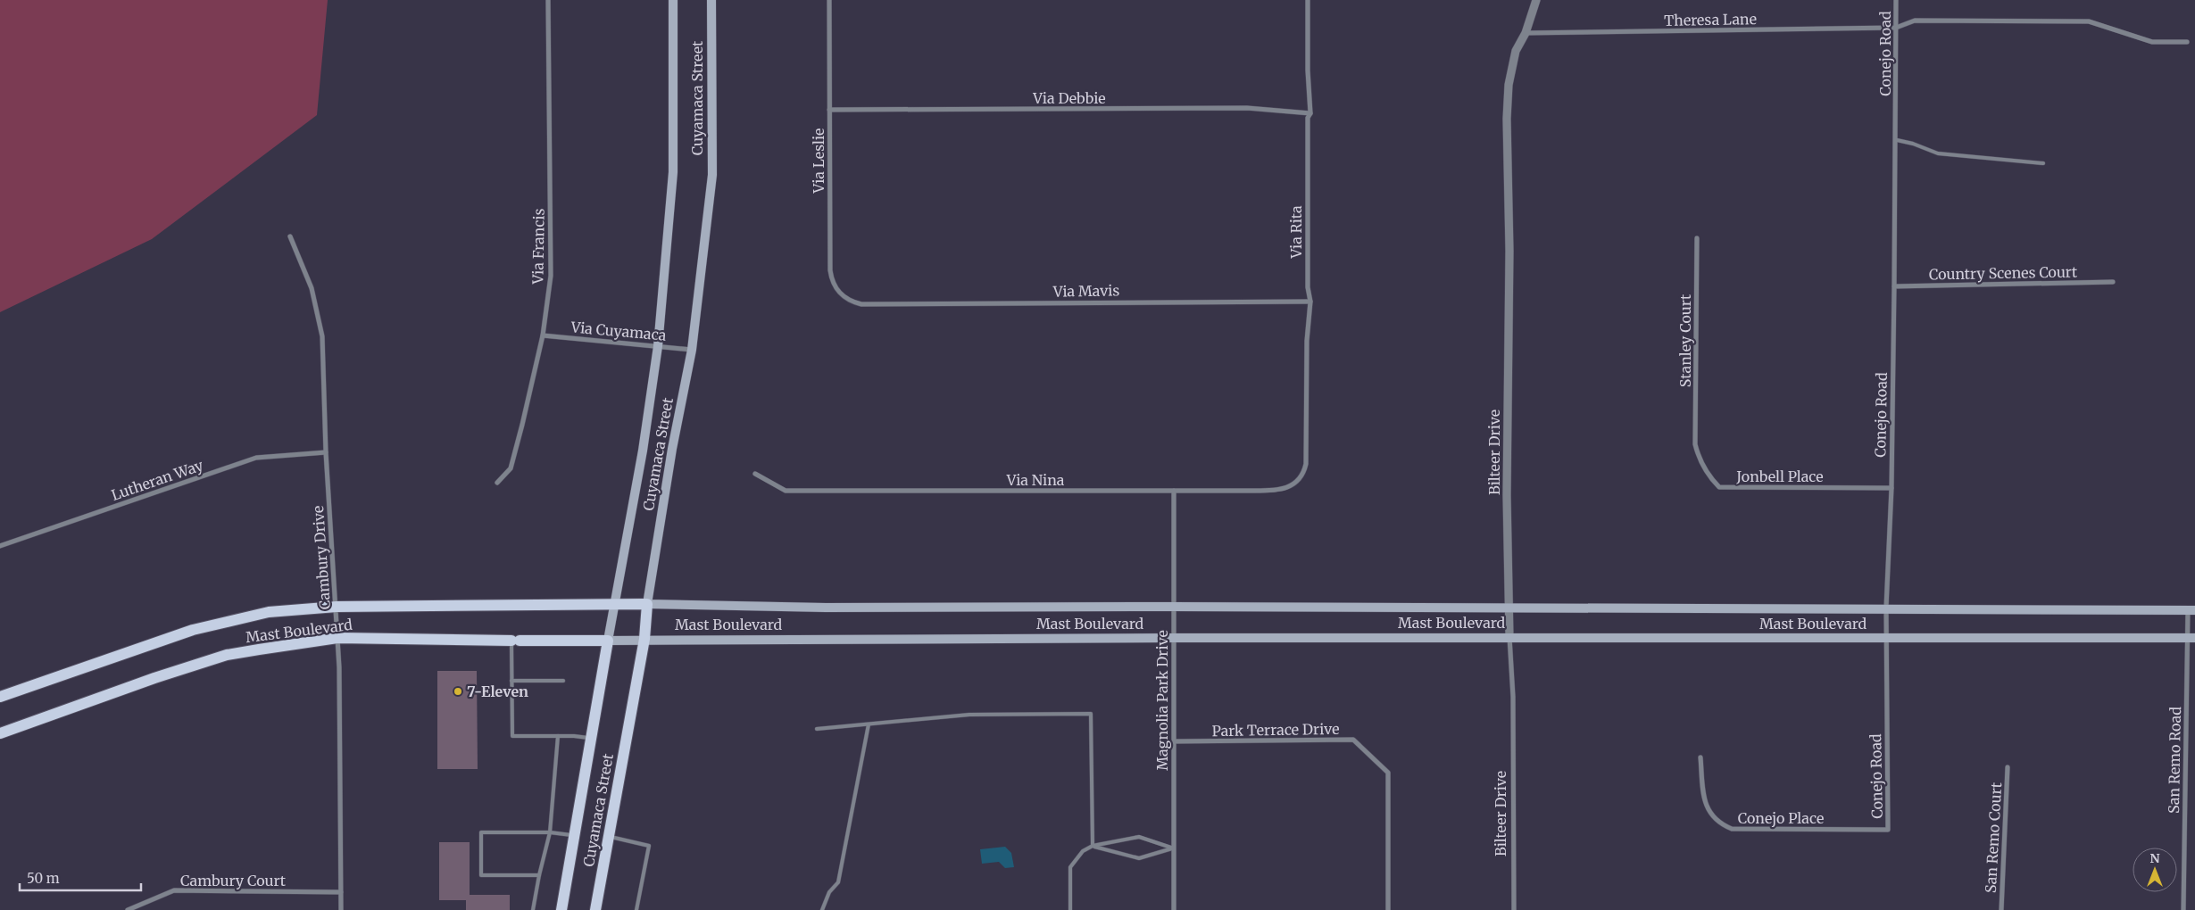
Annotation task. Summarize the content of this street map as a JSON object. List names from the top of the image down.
{
  "streets": {
    "main road": ["Cuyamaca Street", "Mast Boulevard"],
    "street": [
      "Theresa Lane",
      "Conejo Road",
      "Via Debbie",
      "Via Leslie",
      "Via Rita",
      "Via Francis",
      "Country Scenes Court",
      "Via Mavis",
      "Via Cuyamaca",
      "Stanley Court",
      "Bilteer Drive",
      "Jonbell Place",
      "Lutheran Way",
      "Via Nina",
      "Cambury Drive",
      "Magnolia Park Drive",
      "Park Terrace Drive",
      "San Remo Road",
      "Conejo Place",
      "San Remo Court",
      "Cambury Court"
    ]
  },
  "crossings": [
    ["Theresa Lane", "Conejo Road"],
    ["Theresa Lane", "Bilteer Drive"],
    ["Conejo Road", "Country Scenes Court"],
    ["Conejo Road", "Jonbell Place"],
    ["Conejo Road", "Mast Boulevard"],
    ["Conejo Road", "Conejo Place"],
    ["Cuyamaca Street", "Via Cuyamaca"],
    ["Cuyamaca Street", "Mast Boulevard"],
    ["Via Debbie", "Via Leslie"],
    ["Via Debbie", "Via Rita"],
    ["Via Leslie", "Via Mavis"],
    ["Via Rita", "Via Mavis"],
    ["Via Rita", "Via Nina"],
    ["Via Francis", "Via Cuyamaca"],
    ["Stanley Court", "Jonbell Place"],
    ["Bilteer Drive", "Mast Boulevard"],
    ["Lutheran Way", "Cambury Drive"],
    ["Via Nina", "Magnolia Park Drive"],
    ["Cambury Drive", "Mast Boulevard"],
    ["Cambury Drive", "Cambury Court"],
    ["Mast Boulevard", "Magnolia Park Drive"],
    ["Mast Boulevard", "San Remo Road"],
    ["Magnolia Park Drive", "Park Terrace Drive"]
  ],
  "places": ["7-Eleven"],
  "scale_bar": "50 m",
  "north": "top"
}
